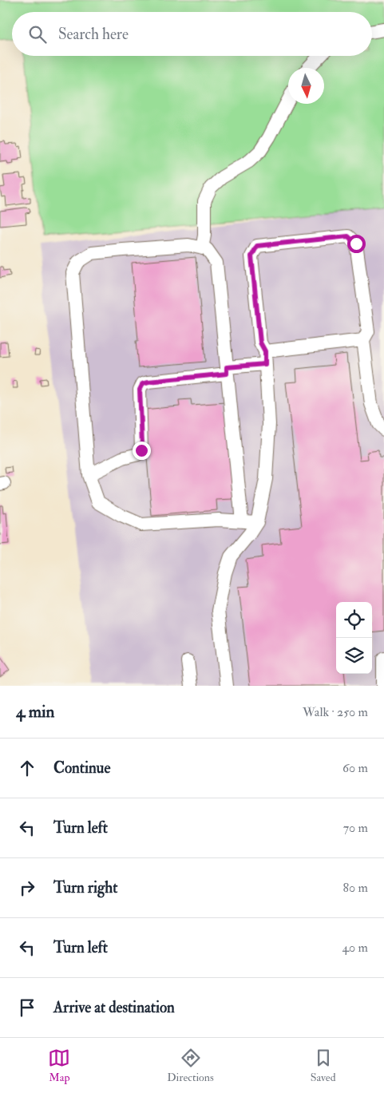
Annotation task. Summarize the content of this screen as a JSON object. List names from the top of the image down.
{
  "north": "bottom",
  "page": {
    "search": "Search here",
    "heading": ["4 min", "Walk · 250 m"],
    "list": [
      ["Continue", "60 m"],
      ["Turn left", "70 m"],
      ["Turn right", "80 m"],
      ["Turn left", "40 m"],
      "Arrive at destination"
    ],
    "nav": ["Map", "Directions", "Saved"]
  }
}
